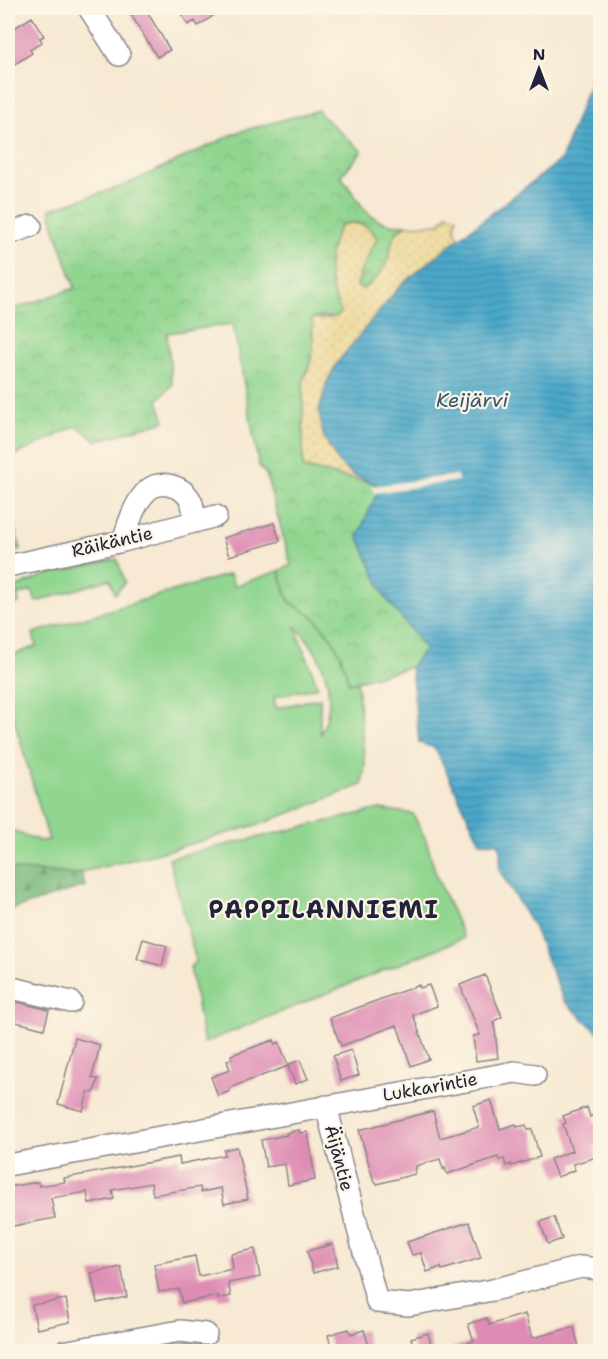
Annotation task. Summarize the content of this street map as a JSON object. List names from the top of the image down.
{
  "streets": {
    "street": ["Räikäntie", "Lukkarintie", "Äijäntie"]
  },
  "crossings": [
    ["Lukkarintie", "Äijäntie"]
  ],
  "districts": ["PAPPILANNIEMI"],
  "water": ["Keijärvi"],
  "north": "top"
}
